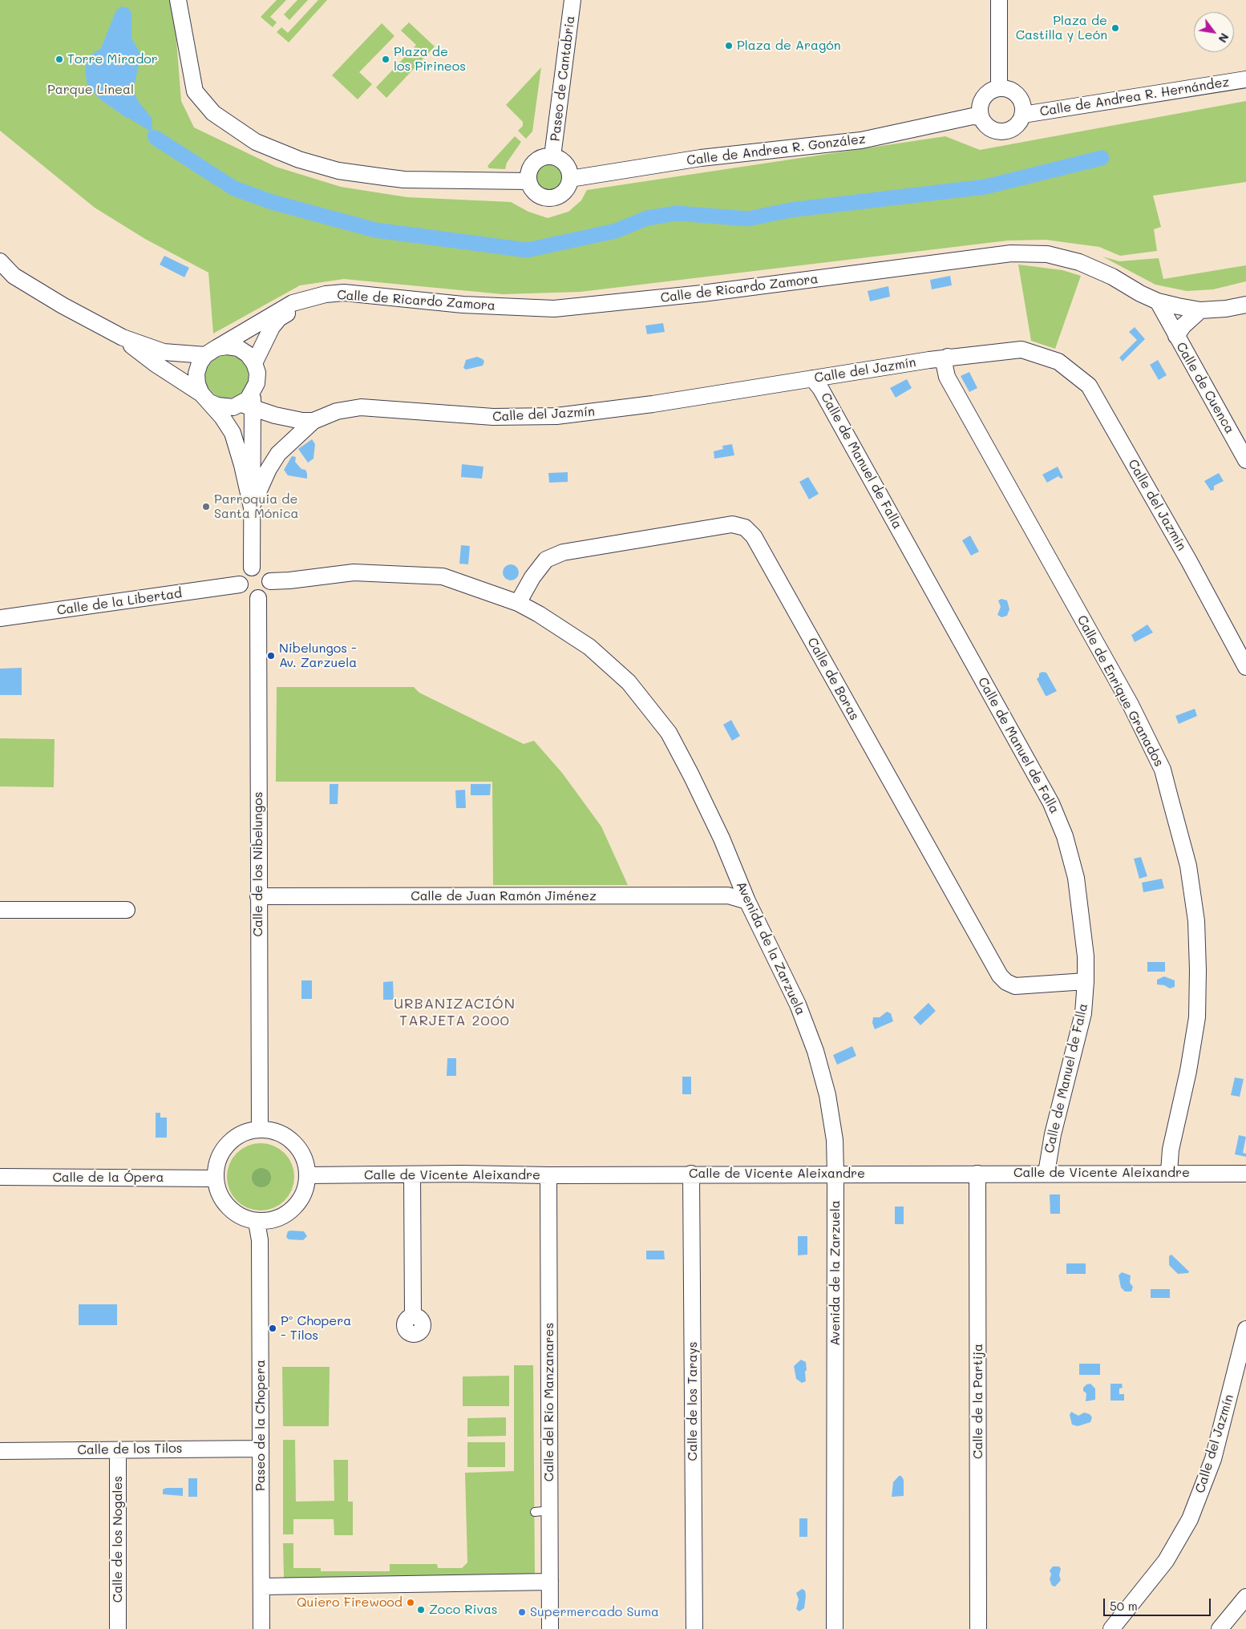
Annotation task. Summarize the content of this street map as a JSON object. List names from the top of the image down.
{
  "streets": {
    "street": [
      "Paseo de Cantabria",
      "Calle de Andrea R. Hernández",
      "Calle de Andrea R. González",
      "Calle de Ricardo Zamora",
      "Calle del Jazmín",
      "Calle de Cuenca",
      "Calle de Manuel de Falla",
      "Calle de la Libertad",
      "Calle de Boras",
      "Calle de Enrique Granados",
      "Calle de los Nibelungos",
      "Calle de Juan Ramón Jiménez",
      "Avenida de la Zarzuela",
      "Calle de Vicente Aleixandre",
      "Calle de la Ópera",
      "Calle de los Tarays",
      "Calle de la Partija",
      "Calle del Río Manzanares",
      "Paseo de la Chopera",
      "Calle de los Tilos",
      "Calle de los Nogales"
    ]
  },
  "crossings": [
    ["Paseo de Cantabria", "Calle de Andrea R. González"],
    ["Calle de Andrea R. Hernández", "Calle de Andrea R. González"],
    ["Calle de Ricardo Zamora", "Calle del Jazmín"],
    ["Calle de Ricardo Zamora", "Calle de Cuenca"],
    ["Calle del Jazmín", "Calle de Manuel de Falla"],
    ["Calle del Jazmín", "Calle de la Libertad"],
    ["Calle del Jazmín", "Calle de Enrique Granados"],
    ["Calle del Jazmín", "Calle de los Nibelungos"],
    ["Calle del Jazmín", "Avenida de la Zarzuela"],
    ["Calle de Manuel de Falla", "Calle de Boras"],
    ["Calle de Manuel de Falla", "Calle de Vicente Aleixandre"],
    ["Calle de la Libertad", "Calle de los Nibelungos"],
    ["Calle de la Libertad", "Avenida de la Zarzuela"],
    ["Calle de Boras", "Avenida de la Zarzuela"],
    ["Calle de Enrique Granados", "Calle de Vicente Aleixandre"],
    ["Calle de los Nibelungos", "Calle de Juan Ramón Jiménez"],
    ["Calle de los Nibelungos", "Avenida de la Zarzuela"],
    ["Calle de los Nibelungos", "Calle de Vicente Aleixandre"],
    ["Calle de los Nibelungos", "Calle de la Ópera"],
    ["Calle de los Nibelungos", "Paseo de la Chopera"],
    ["Calle de Juan Ramón Jiménez", "Avenida de la Zarzuela"],
    ["Avenida de la Zarzuela", "Calle de Vicente Aleixandre"],
    ["Calle de Vicente Aleixandre", "Calle de la Ópera"],
    ["Calle de Vicente Aleixandre", "Calle de los Tarays"],
    ["Calle de Vicente Aleixandre", "Calle de la Partija"],
    ["Calle de Vicente Aleixandre", "Calle del Río Manzanares"],
    ["Calle de Vicente Aleixandre", "Paseo de la Chopera"],
    ["Calle de la Ópera", "Paseo de la Chopera"],
    ["Paseo de la Chopera", "Calle de los Tilos"],
    ["Calle de los Tilos", "Calle de los Nogales"]
  ],
  "districts": ["URBANIZACIÓN TARJETA 2000"],
  "parks": ["Parque Lineal"],
  "places": [
    "Plaza de Castilla y León",
    "Plaza de Aragón",
    "Torre Mirador",
    "Plaza de los Pirineos",
    "Parroquia de Santa Mónica",
    "Nibelungos - Av. Zarzuela",
    "Pº Chopera - Tilos",
    "Quiero Firewood",
    "Zoco Rivas",
    "Supermercado Suma"
  ],
  "scale_bar": "50 m",
  "north": "bottom right"
}
